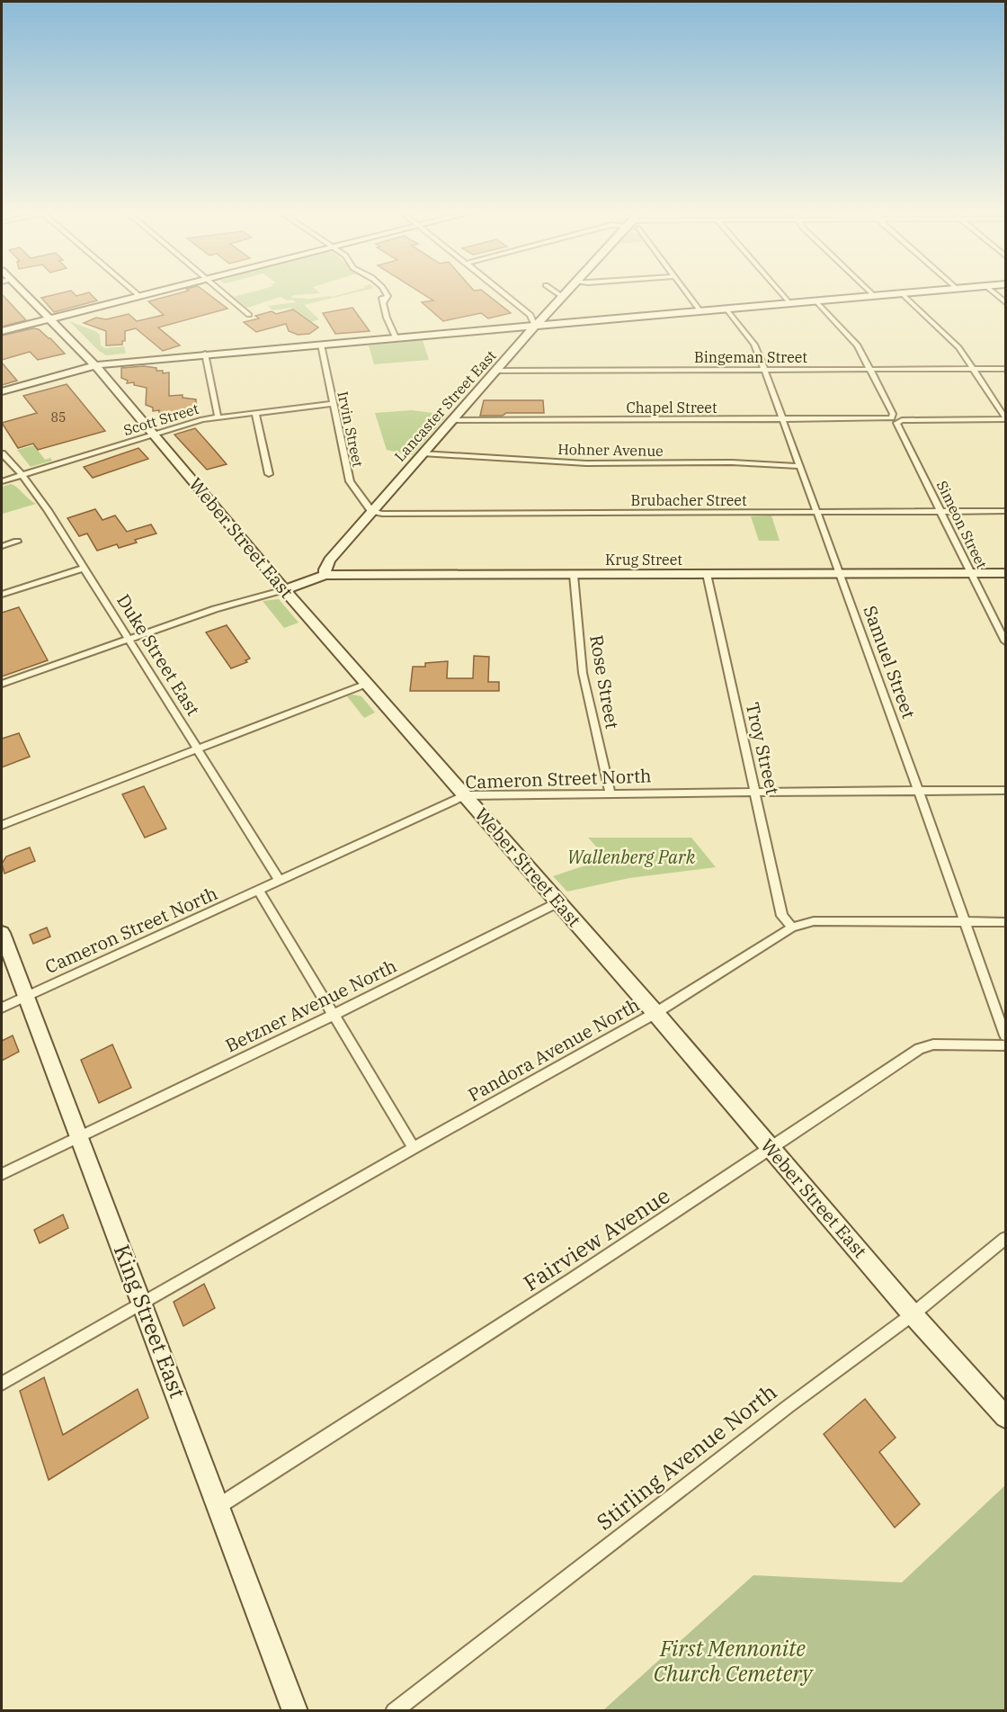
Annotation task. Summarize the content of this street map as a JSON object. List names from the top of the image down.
{
  "streets": {
    "main road": [
      "Lancaster Street East",
      "Weber Street East",
      "Krug Street",
      "King Street East"
    ],
    "street": [
      "Bingeman Street",
      "Chapel Street",
      "Scott Street",
      "Irvin Street",
      "Hohner Avenue",
      "Brubacher Street",
      "Simeon Street",
      "Duke Street East",
      "Samuel Street",
      "Rose Street",
      "Troy Street",
      "Cameron Street North",
      "Betzner Avenue North",
      "Pandora Avenue North",
      "Fairview Avenue",
      "Stirling Avenue North"
    ]
  },
  "crossings": [
    ["Bingeman Street", "Lancaster Street East"],
    ["Bingeman Street", "Simeon Street"],
    ["Bingeman Street", "Samuel Street"],
    ["Lancaster Street East", "Chapel Street"],
    ["Lancaster Street East", "Irvin Street"],
    ["Lancaster Street East", "Hohner Avenue"],
    ["Lancaster Street East", "Brubacher Street"],
    ["Lancaster Street East", "Krug Street"],
    ["Chapel Street", "Simeon Street"],
    ["Chapel Street", "Samuel Street"],
    ["Scott Street", "Irvin Street"],
    ["Scott Street", "Weber Street East"],
    ["Scott Street", "Duke Street East"],
    ["Irvin Street", "Brubacher Street"],
    ["Hohner Avenue", "Samuel Street"],
    ["Brubacher Street", "Simeon Street"],
    ["Brubacher Street", "Samuel Street"],
    ["Simeon Street", "Krug Street"],
    ["Weber Street East", "Krug Street"],
    ["Weber Street East", "Cameron Street North"],
    ["Weber Street East", "Betzner Avenue North"],
    ["Weber Street East", "Pandora Avenue North"],
    ["Weber Street East", "Fairview Avenue"],
    ["Weber Street East", "Stirling Avenue North"],
    ["Krug Street", "Samuel Street"],
    ["Krug Street", "Rose Street"],
    ["Krug Street", "Troy Street"],
    ["Duke Street East", "Cameron Street North"],
    ["Samuel Street", "Cameron Street North"],
    ["Samuel Street", "Pandora Avenue North"],
    ["Rose Street", "Cameron Street North"],
    ["Troy Street", "Cameron Street North"],
    ["Troy Street", "Pandora Avenue North"],
    ["Cameron Street North", "King Street East"],
    ["Betzner Avenue North", "King Street East"],
    ["Pandora Avenue North", "King Street East"],
    ["Fairview Avenue", "King Street East"]
  ],
  "parks": ["Wallenberg Park", "First Mennonite Church Cemetery"],
  "house_numbers": ["85"]
}
